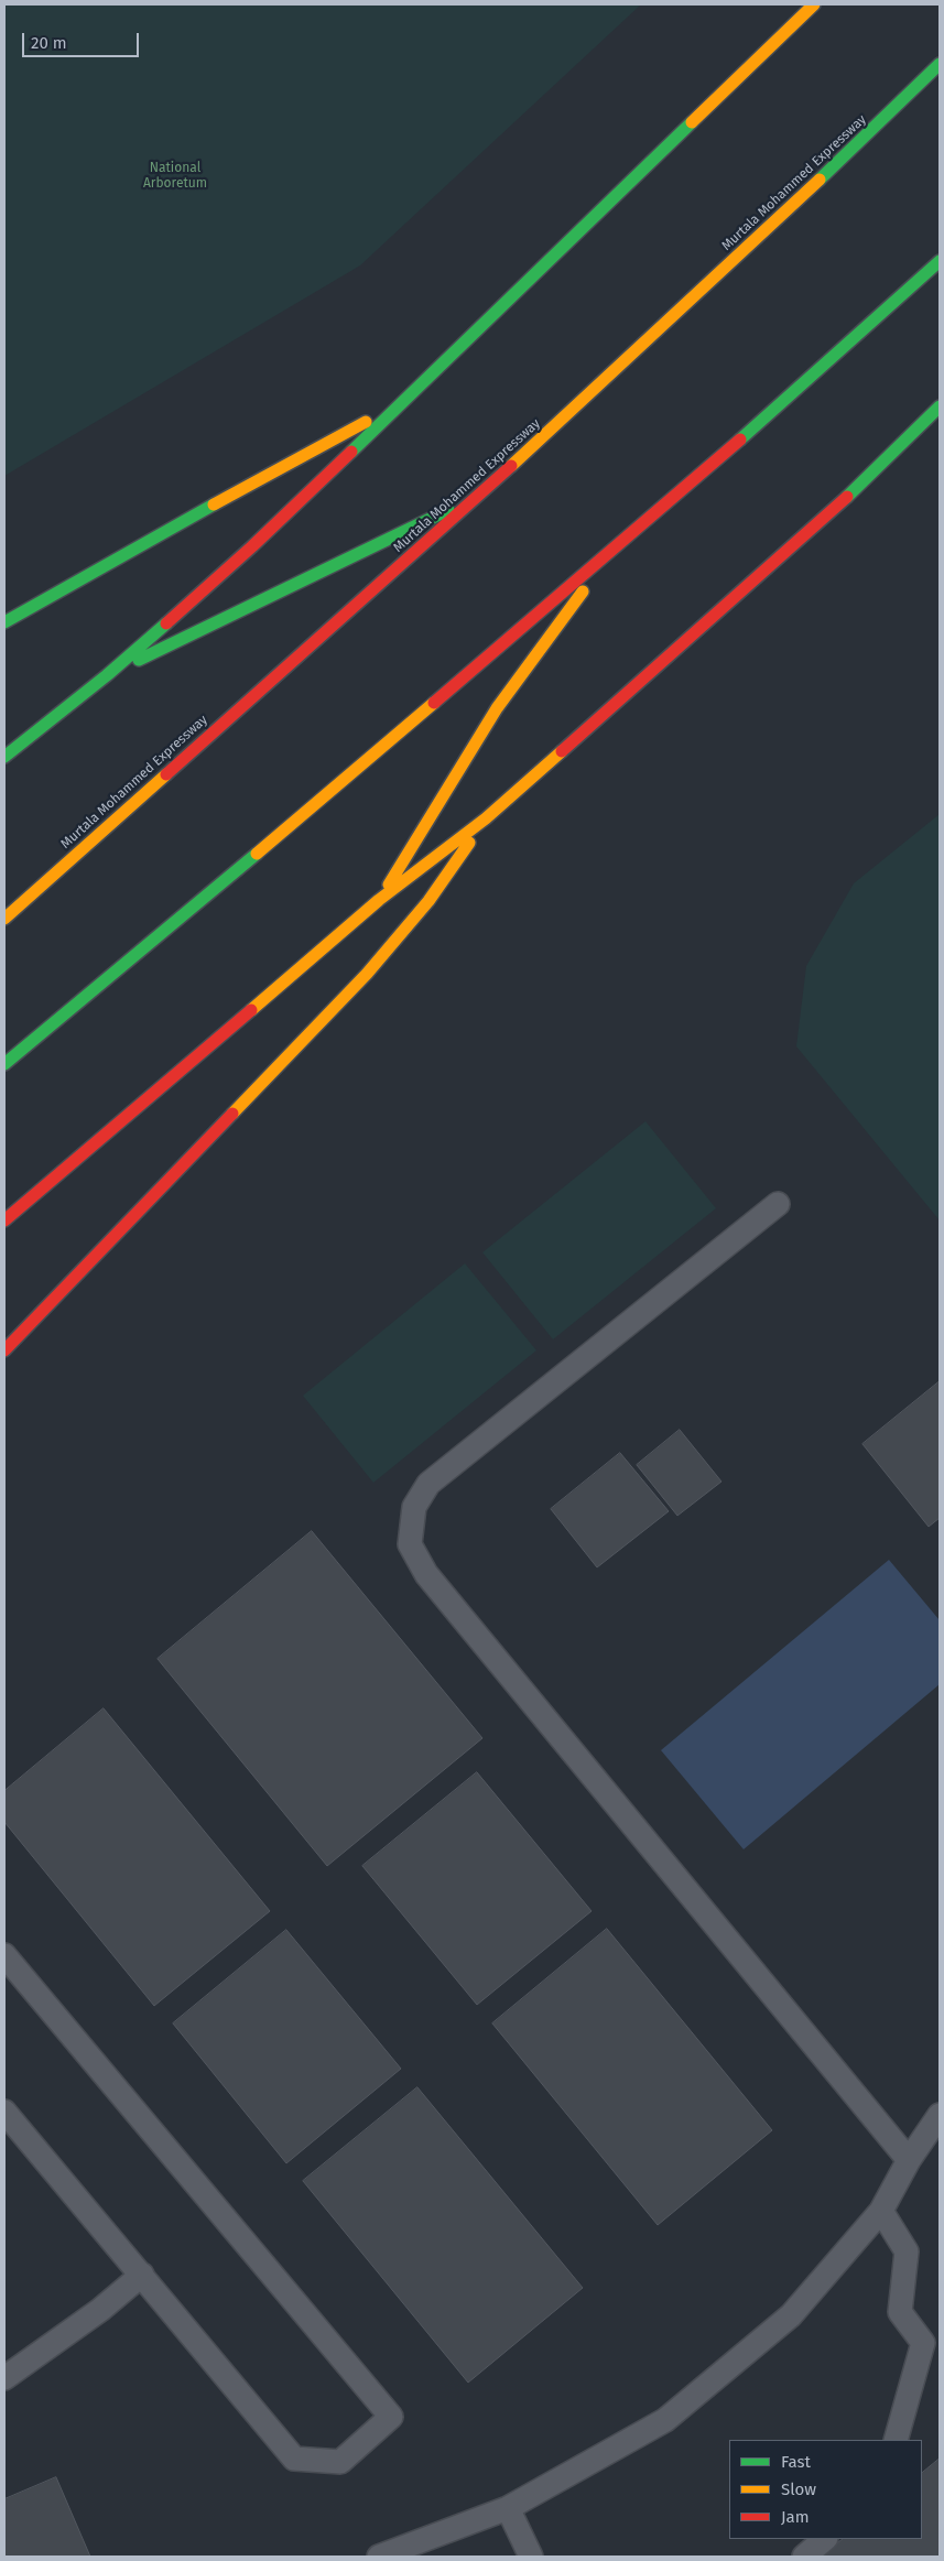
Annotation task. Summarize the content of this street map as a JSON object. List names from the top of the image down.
{
  "streets": {
    "highway": ["Murtala Mohammed Expressway"]
  },
  "parks": ["National Arboretum"],
  "legend": ["Fast", "Slow", "Jam"],
  "scale_bar": "20 m"
}
